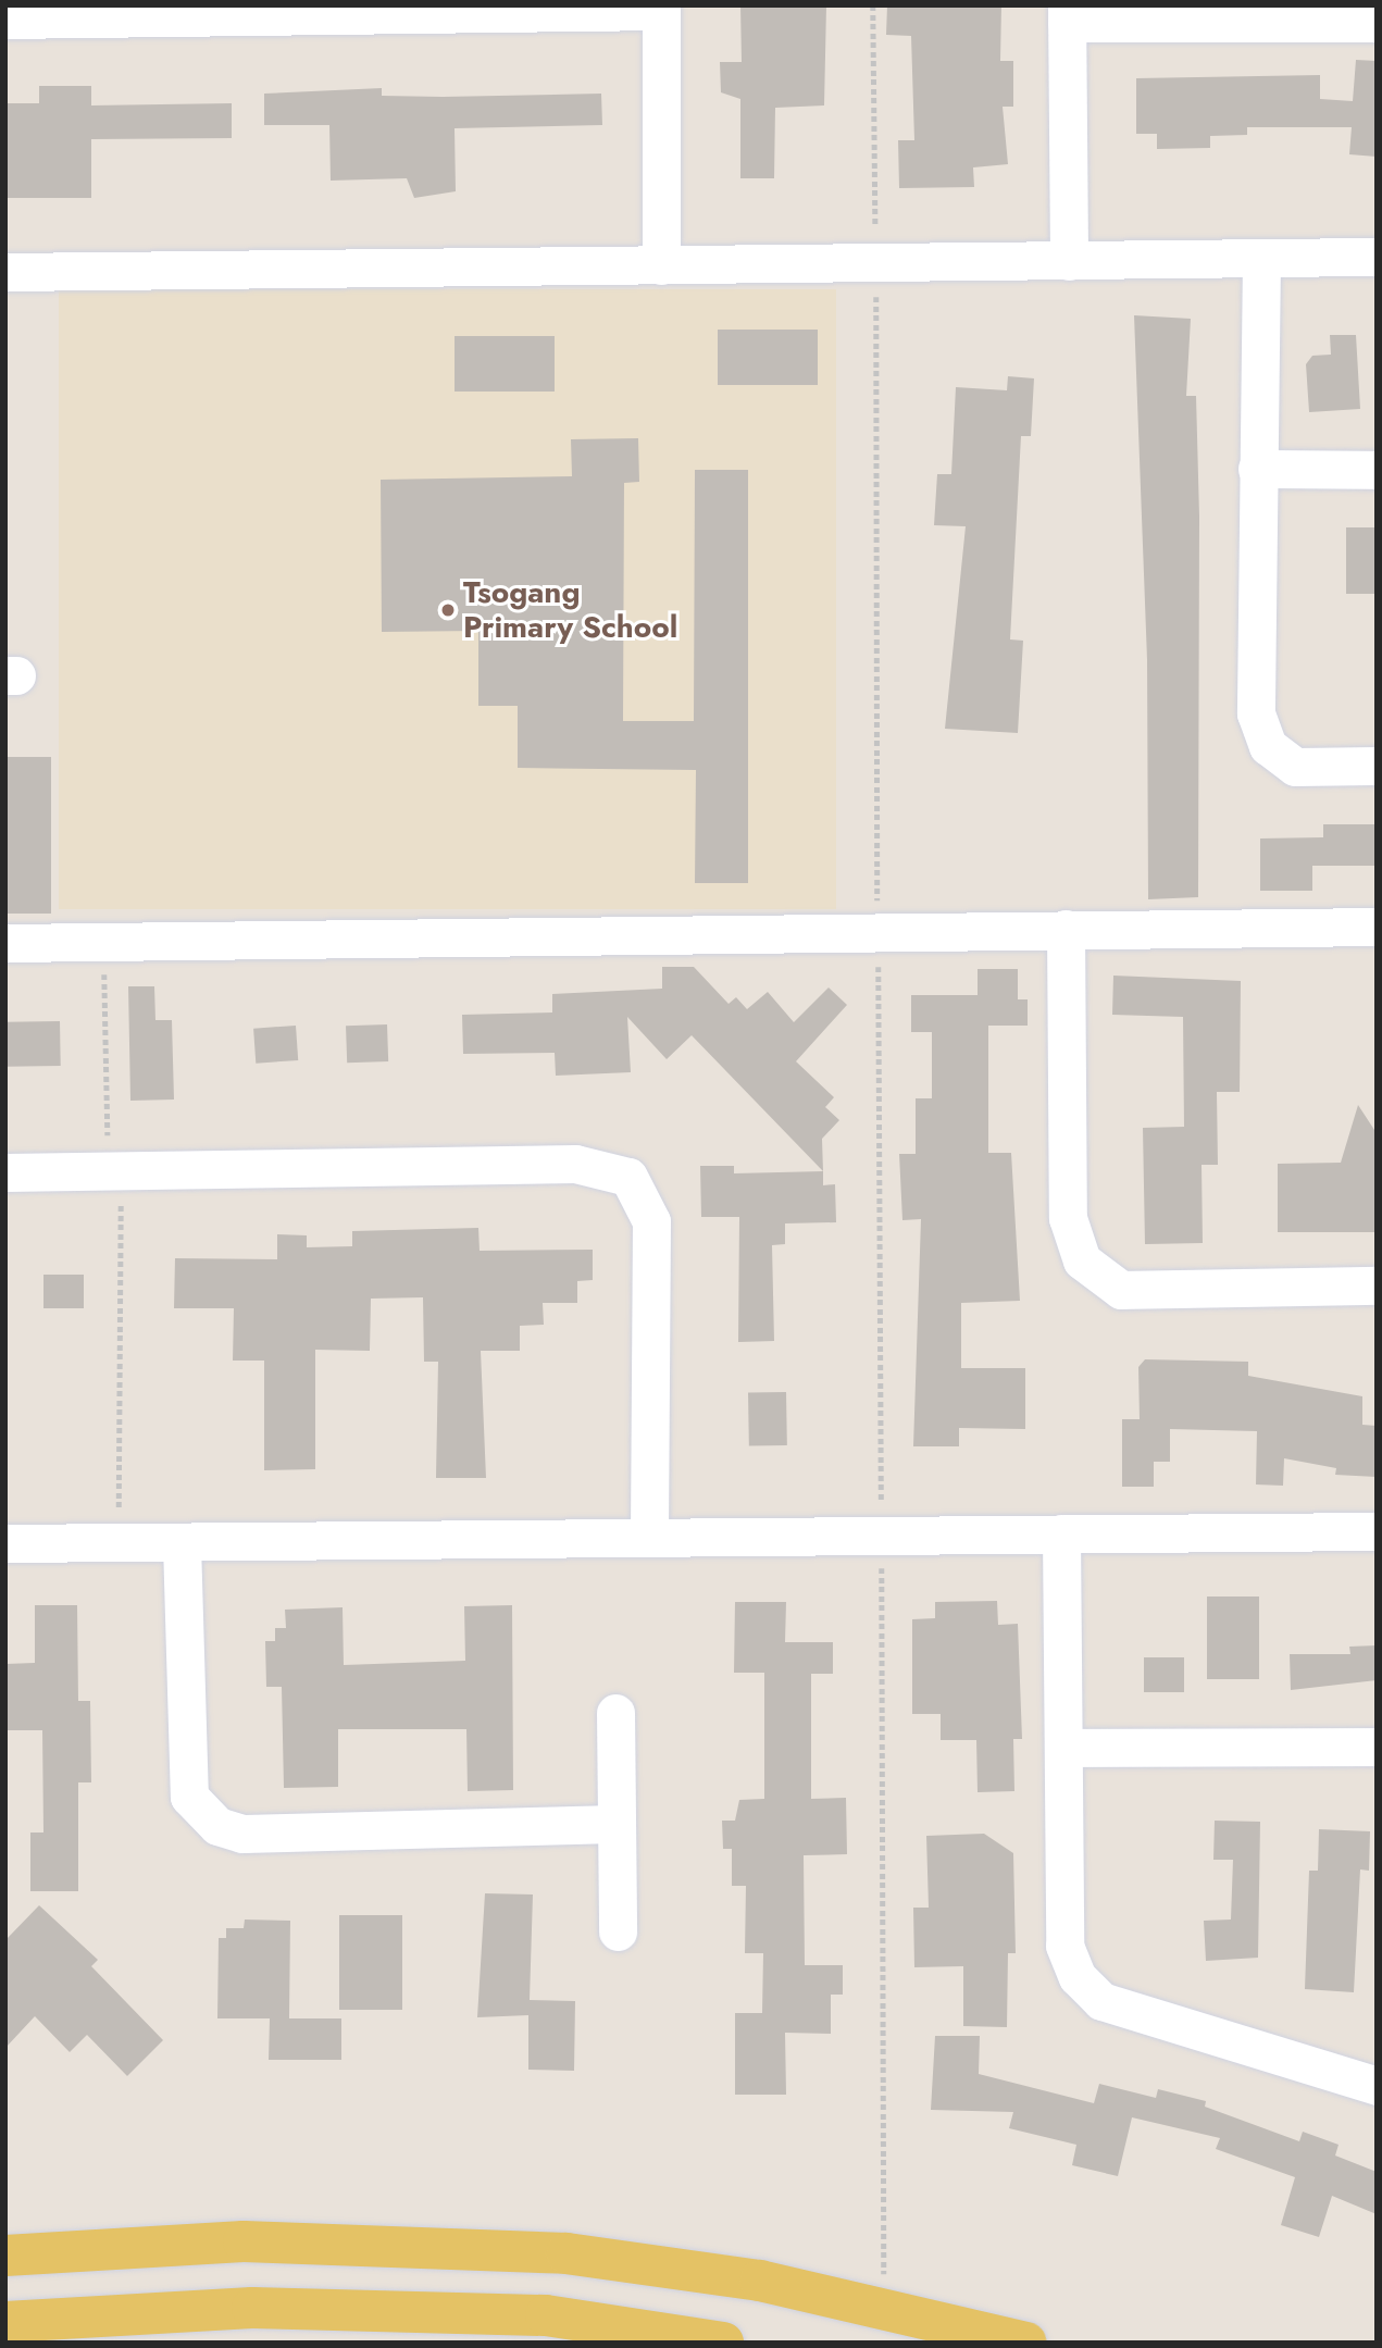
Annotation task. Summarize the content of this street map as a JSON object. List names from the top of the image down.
{
  "places": ["Tsogang Primary School"]
}
